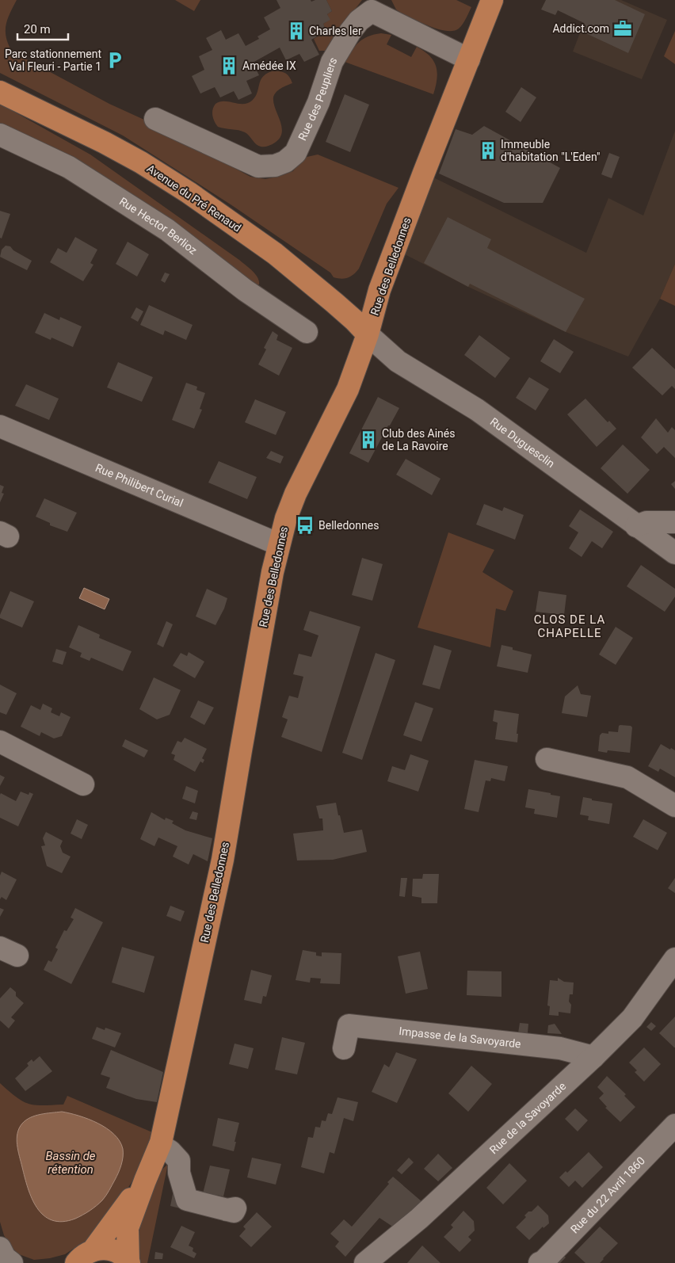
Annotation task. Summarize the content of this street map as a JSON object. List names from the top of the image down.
{
  "streets": {
    "main road": ["Avenue du Pré Renaud", "Rue des Belledonnes"],
    "street": [
      "Rue des Peupliers",
      "Rue Hector Berlioz",
      "Rue Duguesclin",
      "Rue Philibert Curial",
      "Impasse de la Savoyarde",
      "Rue de la Savoyarde",
      "Rue du 22 Avril 1860"
    ]
  },
  "crossings": [
    ["Rue des Peupliers", "Rue des Belledonnes"],
    ["Avenue du Pré Renaud", "Rue des Belledonnes"],
    ["Avenue du Pré Renaud", "Rue Duguesclin"],
    ["Rue des Belledonnes", "Rue Duguesclin"],
    ["Rue des Belledonnes", "Rue Philibert Curial"],
    ["Impasse de la Savoyarde", "Rue de la Savoyarde"]
  ],
  "districts": ["CLOS DE LA CHAPELLE"],
  "water": ["Bassin de rétention"],
  "places": {
    "office": ["Addict.com"],
    "building": [
      "Charles Ier",
      "Amédée IX",
      "Immeuble d'habitation \"L'Eden\"",
      "Club des Ainés de La Ravoire"
    ],
    "parking": ["Parc stationnement Val Fleuri - Partie 1"],
    "bus stop": ["Belledonnes"]
  },
  "scale_bar": "20 m"
}
